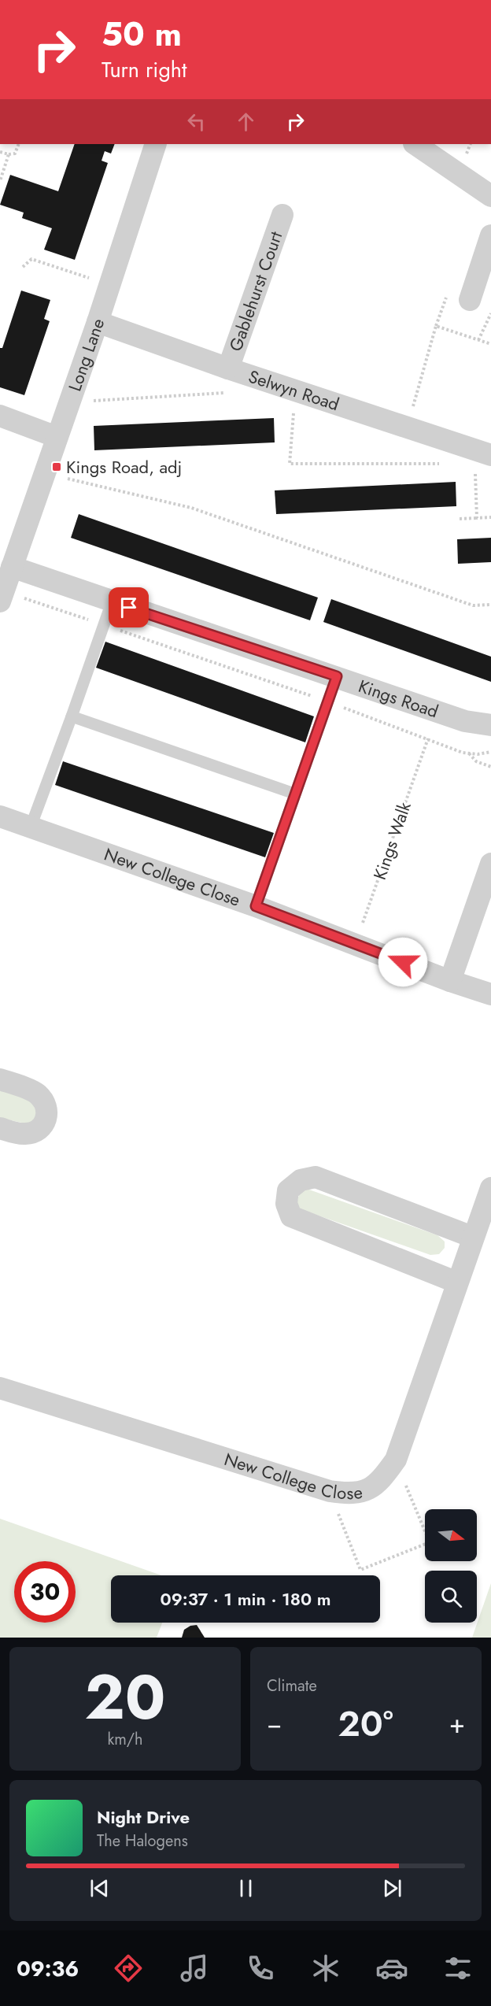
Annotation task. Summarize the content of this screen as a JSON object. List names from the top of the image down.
{
  "streets": {
    "street": [
      "Gablehurst Court",
      "Long Lane",
      "Selwyn Road",
      "Kings Road",
      "New College Close"
    ],
    "path": ["Kings Walk"]
  },
  "crossings": [
    ["Gablehurst Court", "Selwyn Road"],
    ["Long Lane", "Selwyn Road"],
    ["Long Lane", "Kings Road"],
    ["Kings Walk", "New College Close"]
  ],
  "places": {
    "transit": ["Kings Road, adj"]
  },
  "north": "right",
  "page": {
    "turn": ["50 m", "Turn right"],
    "limit": "30",
    "trip": "09:37 · 1 min · 180 m",
    "tile": [
      ["20", "km/h"],
      "Climate"
    ],
    "heat": ["−", "20°", "+"],
    "song": ["Night Drive", "The Halogens"],
    "tabs": "09:36"
  }
}
